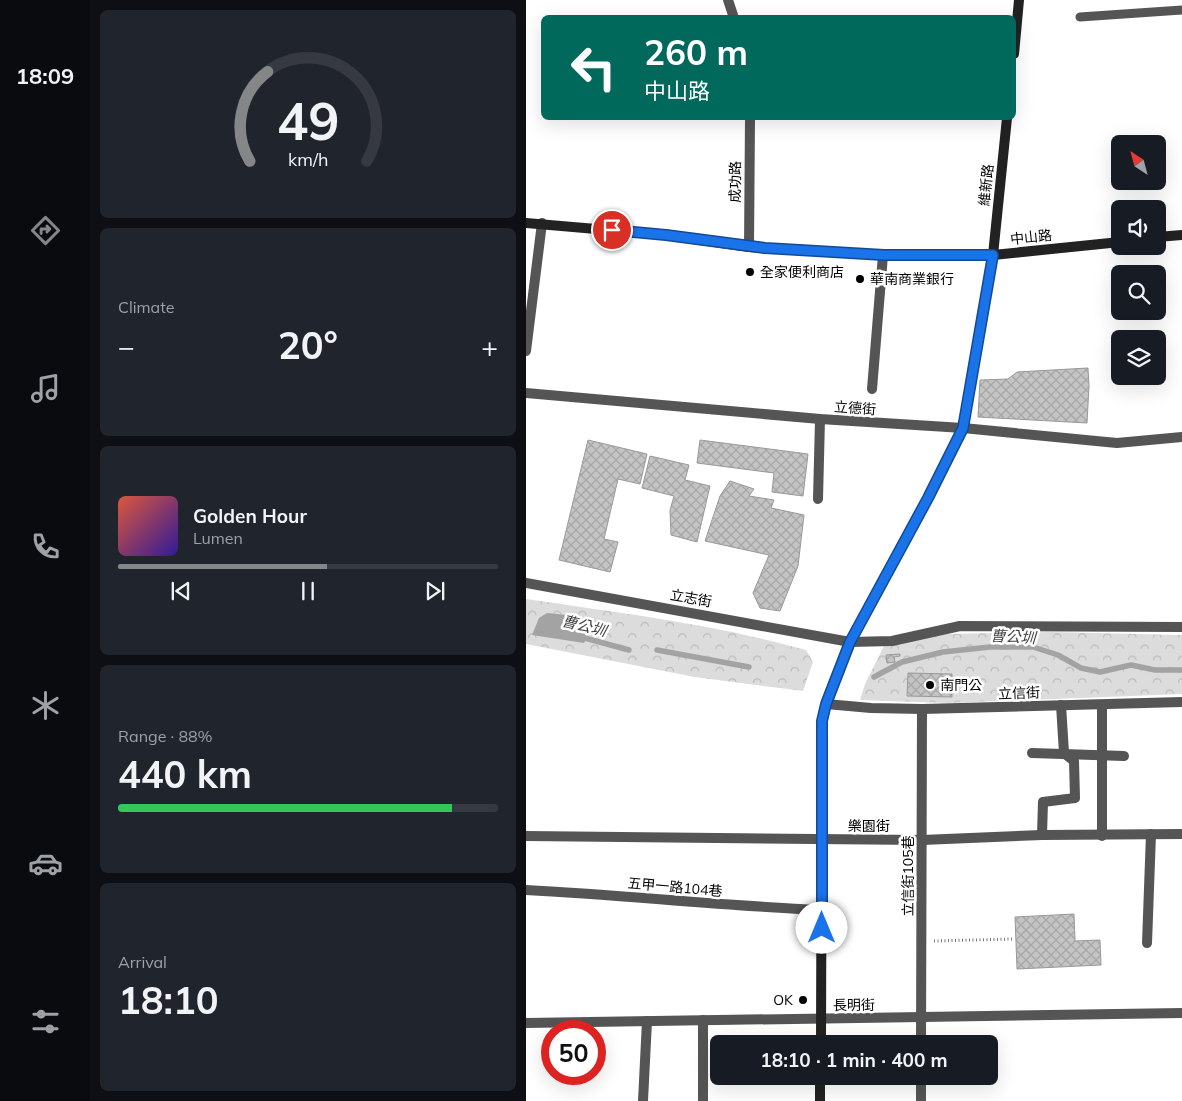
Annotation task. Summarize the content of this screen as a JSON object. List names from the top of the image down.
{
  "streets": {
    "main road": ["維新路", "中山路"],
    "street": [
      "成功路",
      "立德街",
      "立志街",
      "立信街",
      "樂園街",
      "立信街105巷",
      "五甲一路104巷",
      "長明街"
    ]
  },
  "crossings": [
    ["成功路", "中山路"],
    ["維新路", "中山路"],
    ["維新路", "立德街"],
    ["維新路", "立志街"],
    ["維新路", "立信街"],
    ["維新路", "樂園街"],
    ["維新路", "五甲一路104巷"],
    ["維新路", "長明街"],
    ["立信街", "立信街105巷"],
    ["樂園街", "立信街105巷"],
    ["立信街105巷", "長明街"]
  ],
  "water": ["曹公圳"],
  "places": [
    "全家便利商店",
    "華南商業銀行",
    "南門公",
    "OK"
  ],
  "north": "top left",
  "page": {
    "tabs": "18:09",
    "turn": ["260 m", "中山路"],
    "tile": [
      "Climate",
      ["Range · 88%", "440 km"],
      ["Arrival", "18:10"]
    ],
    "heat": ["−", "20°", "+"],
    "song": ["Golden Hour", "Lumen"],
    "limit": "50",
    "trip": "18:10 · 1 min · 400 m",
    "gauge": ["49", "km/h"]
  }
}
